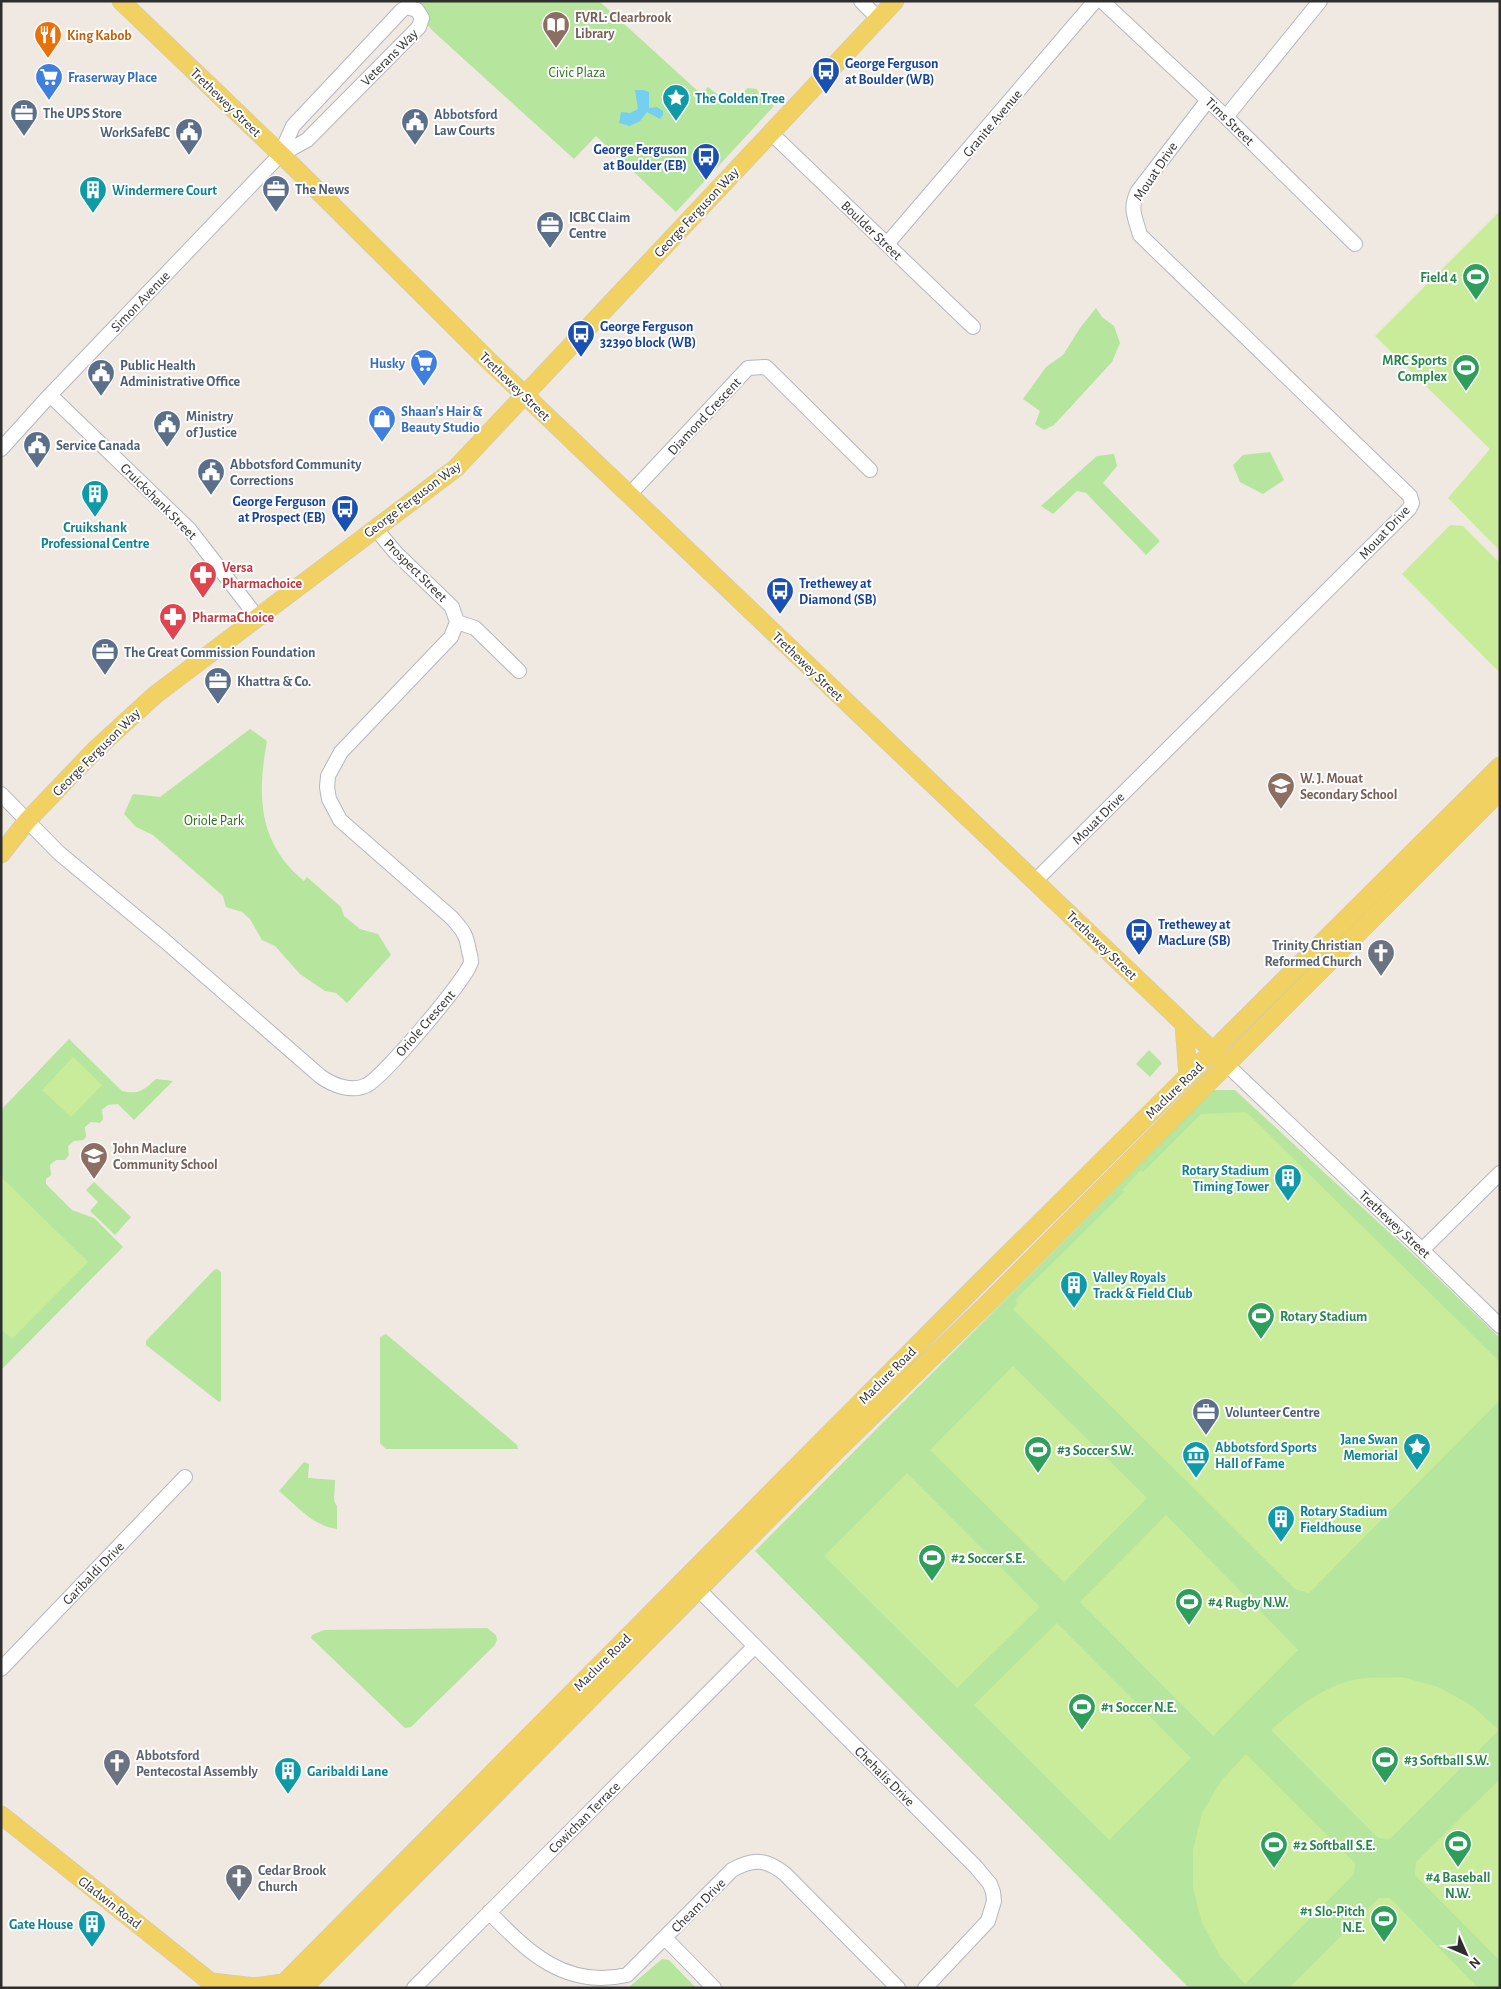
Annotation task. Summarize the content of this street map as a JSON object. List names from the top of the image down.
{
  "streets": {
    "main road": [
      "Trethewey Street",
      "George Ferguson Way",
      "Maclure Road",
      "Gladwin Road"
    ],
    "street": [
      "Veterans Way",
      "Tims Street",
      "Granite Avenue",
      "Mouat Drive",
      "Boulder Street",
      "Simon Avenue",
      "Diamond Crescent",
      "Cruickshank Street",
      "Prospect Street",
      "Oriole Crescent",
      "Garibaldi Drive",
      "Chehalis Drive",
      "Cowichan Terrace",
      "Cheam Drive"
    ]
  },
  "crossings": [
    ["Veterans Way", "Trethewey Street"],
    ["Veterans Way", "Simon Avenue"],
    ["Trethewey Street", "Mouat Drive"],
    ["Trethewey Street", "George Ferguson Way"],
    ["Trethewey Street", "Simon Avenue"],
    ["Trethewey Street", "Diamond Crescent"],
    ["Trethewey Street", "Maclure Road"],
    ["Tims Street", "Mouat Drive"],
    ["Granite Avenue", "Boulder Street"],
    ["George Ferguson Way", "Boulder Street"],
    ["George Ferguson Way", "Cruickshank Street"],
    ["George Ferguson Way", "Prospect Street"],
    ["George Ferguson Way", "Oriole Crescent"],
    ["Simon Avenue", "Cruickshank Street"],
    ["Prospect Street", "Oriole Crescent"],
    ["Maclure Road", "Chehalis Drive"],
    ["Chehalis Drive", "Cowichan Terrace"],
    ["Cowichan Terrace", "Cheam Drive"]
  ],
  "parks": ["Civic Plaza", "Oriole Park"],
  "places": {
    "library": ["FVRL: Clearbrook Library"],
    "restaurant": ["King Kabob"],
    "bus stop": [
      "George Ferguson at Boulder (WB)",
      "George Ferguson at Boulder (EB)",
      "George Ferguson 32390 block (WB)",
      "George Ferguson at Prospect (EB)",
      "Trethewey at Diamond (SB)",
      "Trethewey at MacLure (SB)"
    ],
    "supermarket": ["Fraserway Place", "Husky"],
    "place": ["The Golden Tree", "Jane Swan Memorial"],
    "office": [
      "The UPS Store",
      "The News",
      "ICBC Claim Centre",
      "The Great Commission Foundation",
      "Khattra & Co.",
      "Volunteer Centre"
    ],
    "public building": [
      "Abbotsford Law Courts",
      "WorkSafeBC",
      "Public Health Administrative Office",
      "Ministry of Justice",
      "Service Canada",
      "Abbotsford Community Corrections"
    ],
    "building": [
      "Windermere Court",
      "Cruikshank Professional Centre",
      "Rotary Stadium Timing Tower",
      "Valley Royals Track & Field Club",
      "Rotary Stadium Fieldhouse",
      "Garibaldi Lane",
      "Gate House"
    ],
    "sports": [
      "Field 4",
      "MRC Sports Complex",
      "Rotary Stadium",
      "#3 Soccer S.W.",
      "#2 Soccer S.E.",
      "#4 Rugby N.W.",
      "#1 Soccer N.E.",
      "#3 Softball S.W.",
      "#4 Baseball N.W.",
      "#2 Softball S.E.",
      "#1 Slo-Pitch N.E."
    ],
    "shop": ["Shaan's Hair & Beauty Studio"],
    "pharmacy": ["Versa Pharmachoice", "PharmaChoice"],
    "school or university": ["W. J. Mouat Secondary School", "John Maclure Community School"],
    "church": ["Trinity Christian Reformed Church", "Abbotsford Pentecostal Assembly", "Cedar Brook Church"],
    "museum": ["Abbotsford Sports Hall of Fame"]
  },
  "north": "bottom right"
}
